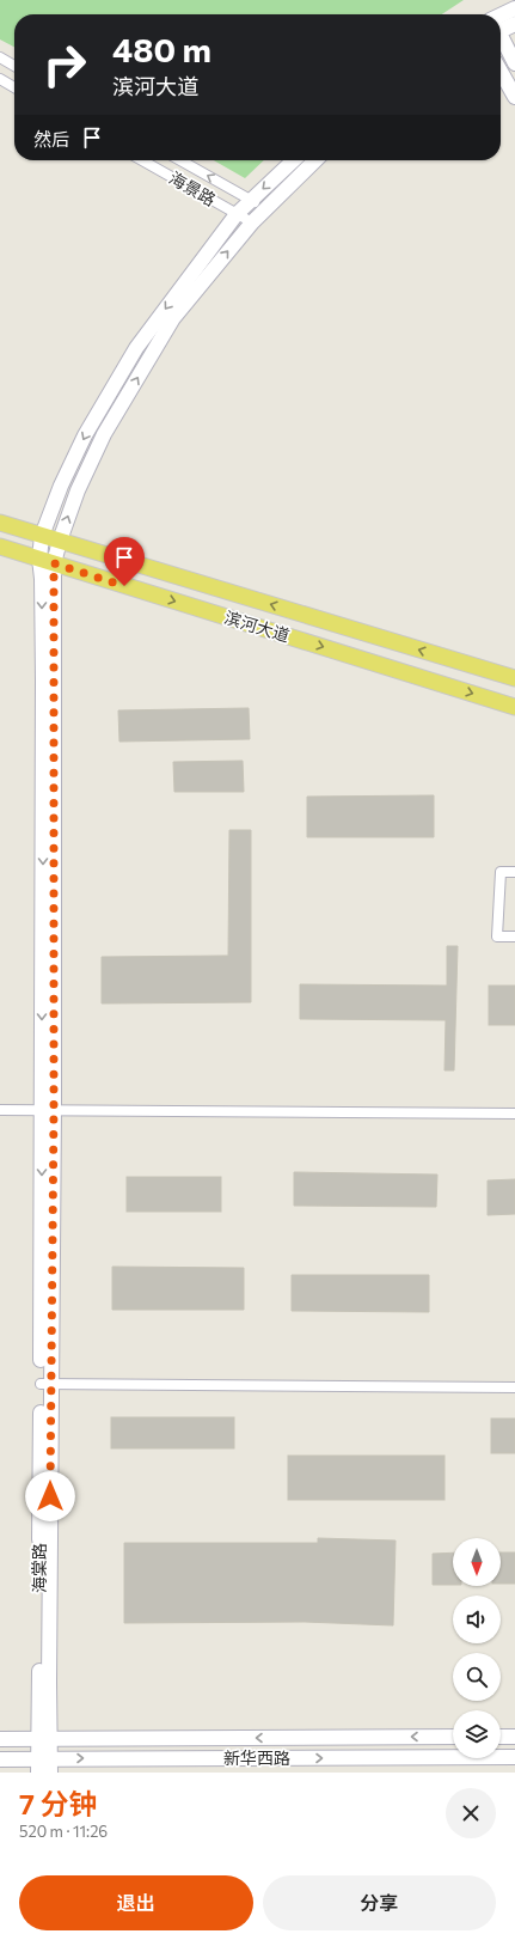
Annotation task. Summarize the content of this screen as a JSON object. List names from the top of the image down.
{
  "streets": {
    "main road": ["滨河大道"],
    "street": ["海景路", "海棠路", "新华西路"]
  },
  "crossings": [
    ["滨河大道", "海棠路"],
    ["海棠路", "新华西路"]
  ],
  "north": "bottom",
  "page": {
    "turn": ["480 m", "滨河大道"],
    "then": "然后",
    "heading": ["7 分钟", "520 m · 11:26"],
    "buttons": ["退出", "分享"]
  }
}
